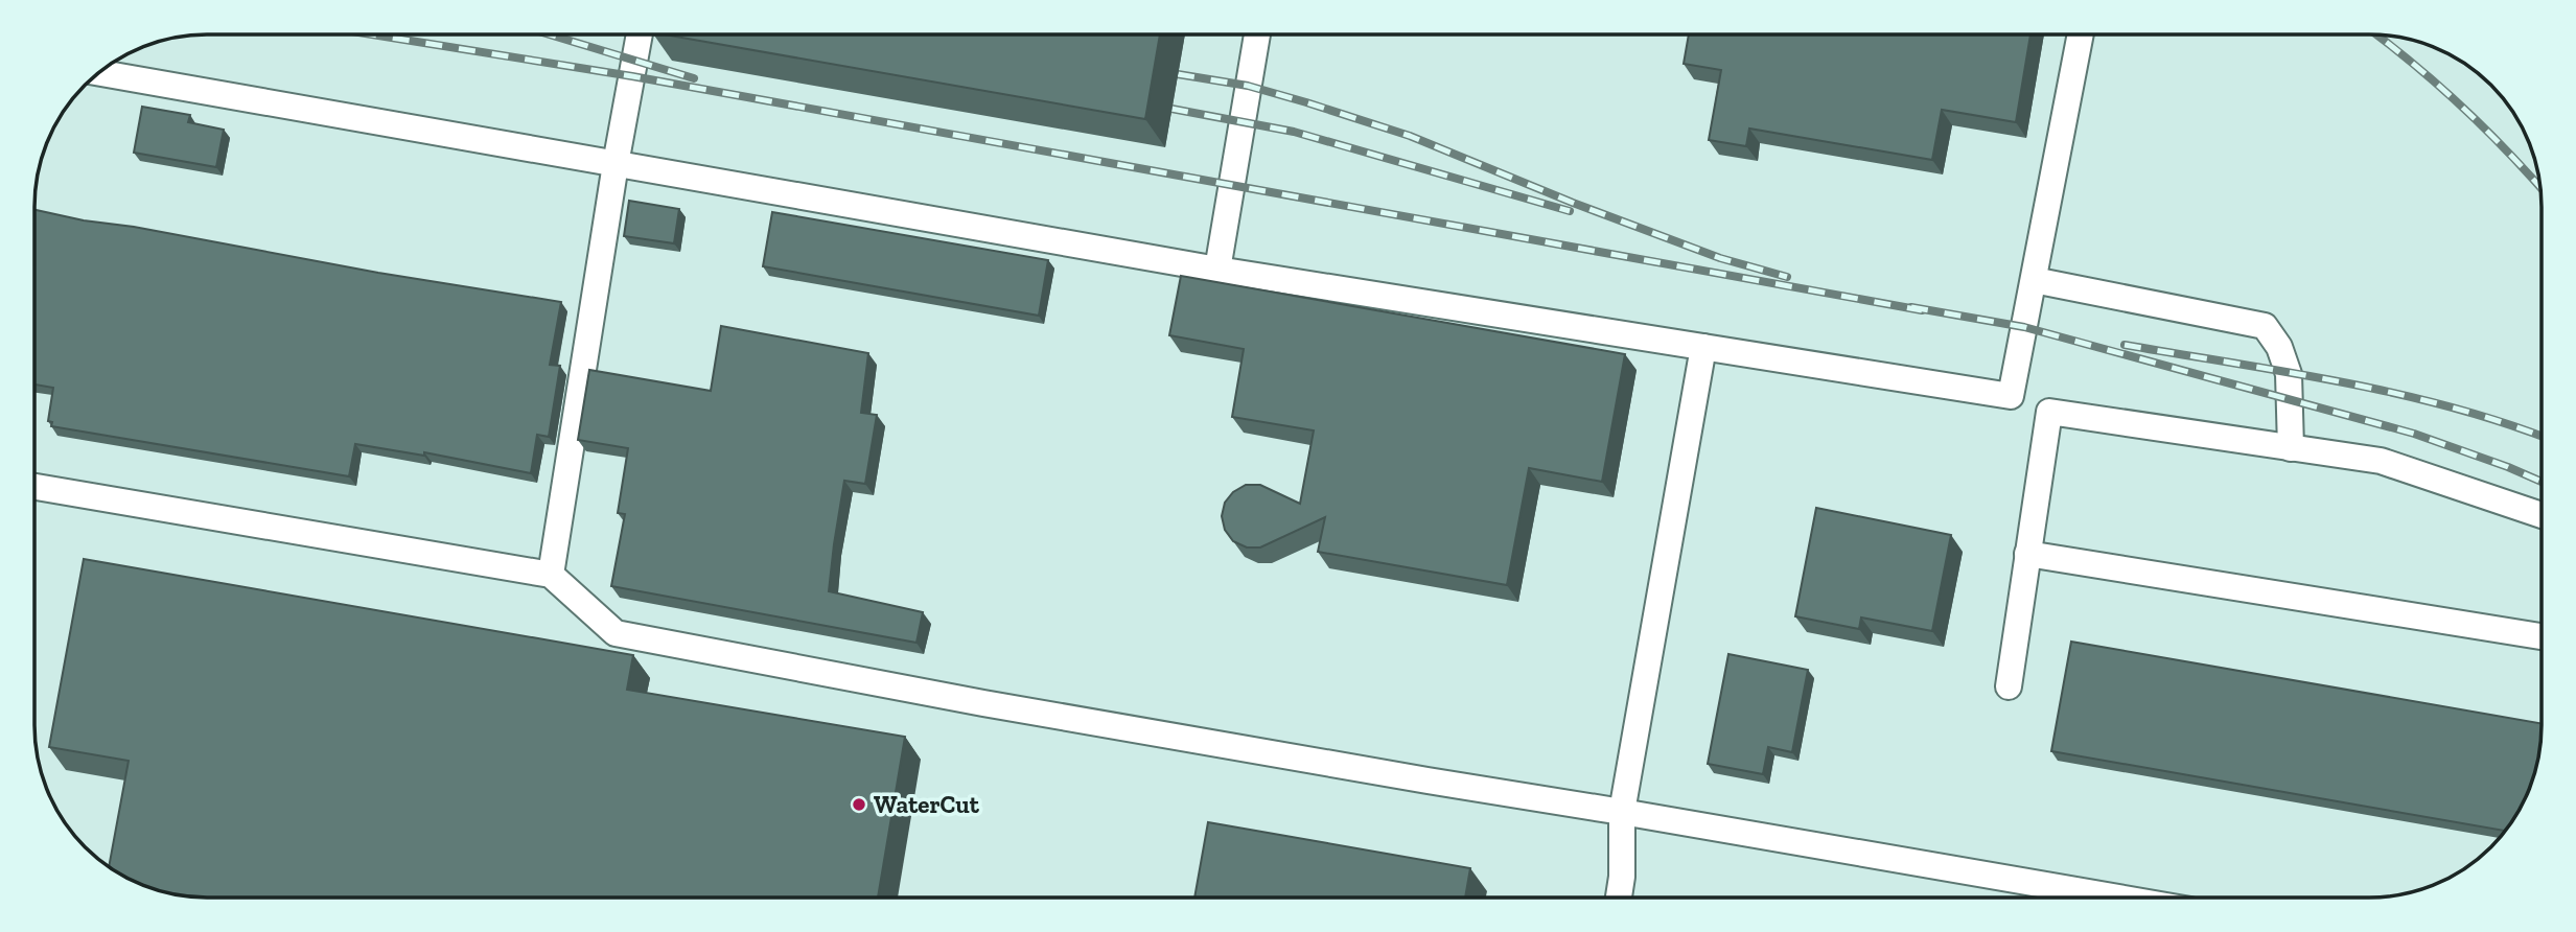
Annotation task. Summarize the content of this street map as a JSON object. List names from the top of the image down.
{
  "places": ["WaterCut"]
}
